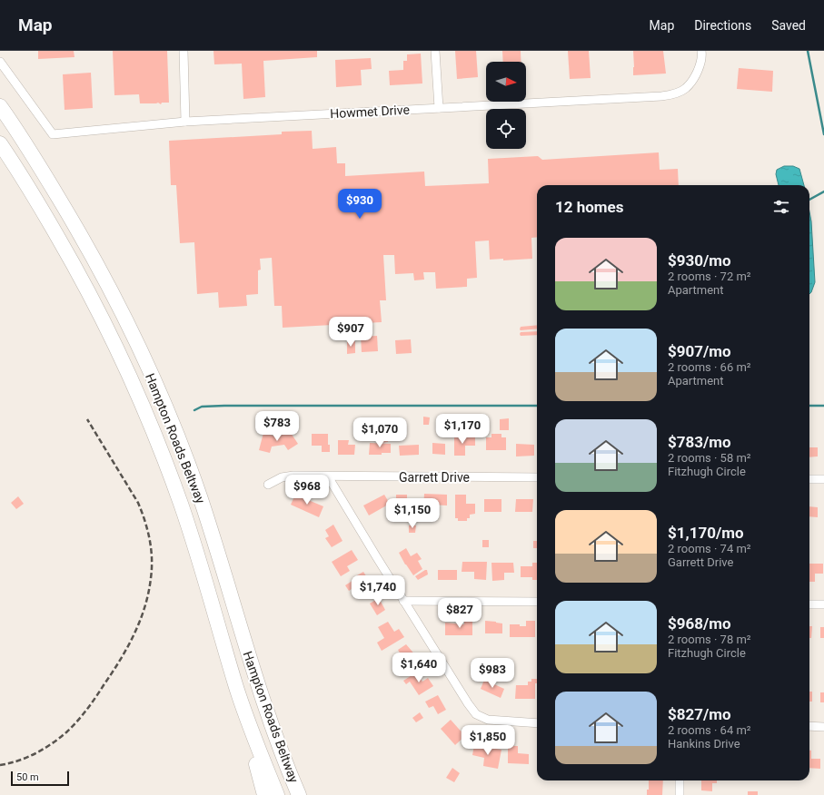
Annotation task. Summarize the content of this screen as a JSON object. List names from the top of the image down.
{
  "streets": {
    "highway": ["Hampton Roads Beltway"],
    "street": ["Howmet Drive", "Garrett Drive"]
  },
  "scale_bar": "50 m",
  "north": "right",
  "page": {
    "header": "Map",
    "nav": ["Map", "Directions", "Saved"],
    "heading": "12 homes",
    "price": [
      "$930",
      "$907",
      "$783",
      "$1,170",
      "$1,070",
      "$968",
      "$1,150",
      "$1,740",
      "$827",
      "$1,640",
      "$983",
      "$1,850"
    ],
    "list": [
      {
        "name": "$930/mo",
        "note": "2 rooms · 72 m² · Apartment"
      },
      {
        "name": "$907/mo",
        "note": "2 rooms · 66 m² · Apartment"
      },
      {
        "name": "$783/mo",
        "note": "2 rooms · 58 m² · Fitzhugh Circle"
      },
      {
        "name": "$1,170/mo",
        "note": "2 rooms · 74 m² · Garrett Drive"
      },
      {
        "name": "$968/mo",
        "note": "2 rooms · 78 m² · Fitzhugh Circle"
      },
      {
        "name": "$827/mo",
        "note": "2 rooms · 64 m² · Hankins Drive"
      }
    ],
    "scale": "50 m"
  }
}
